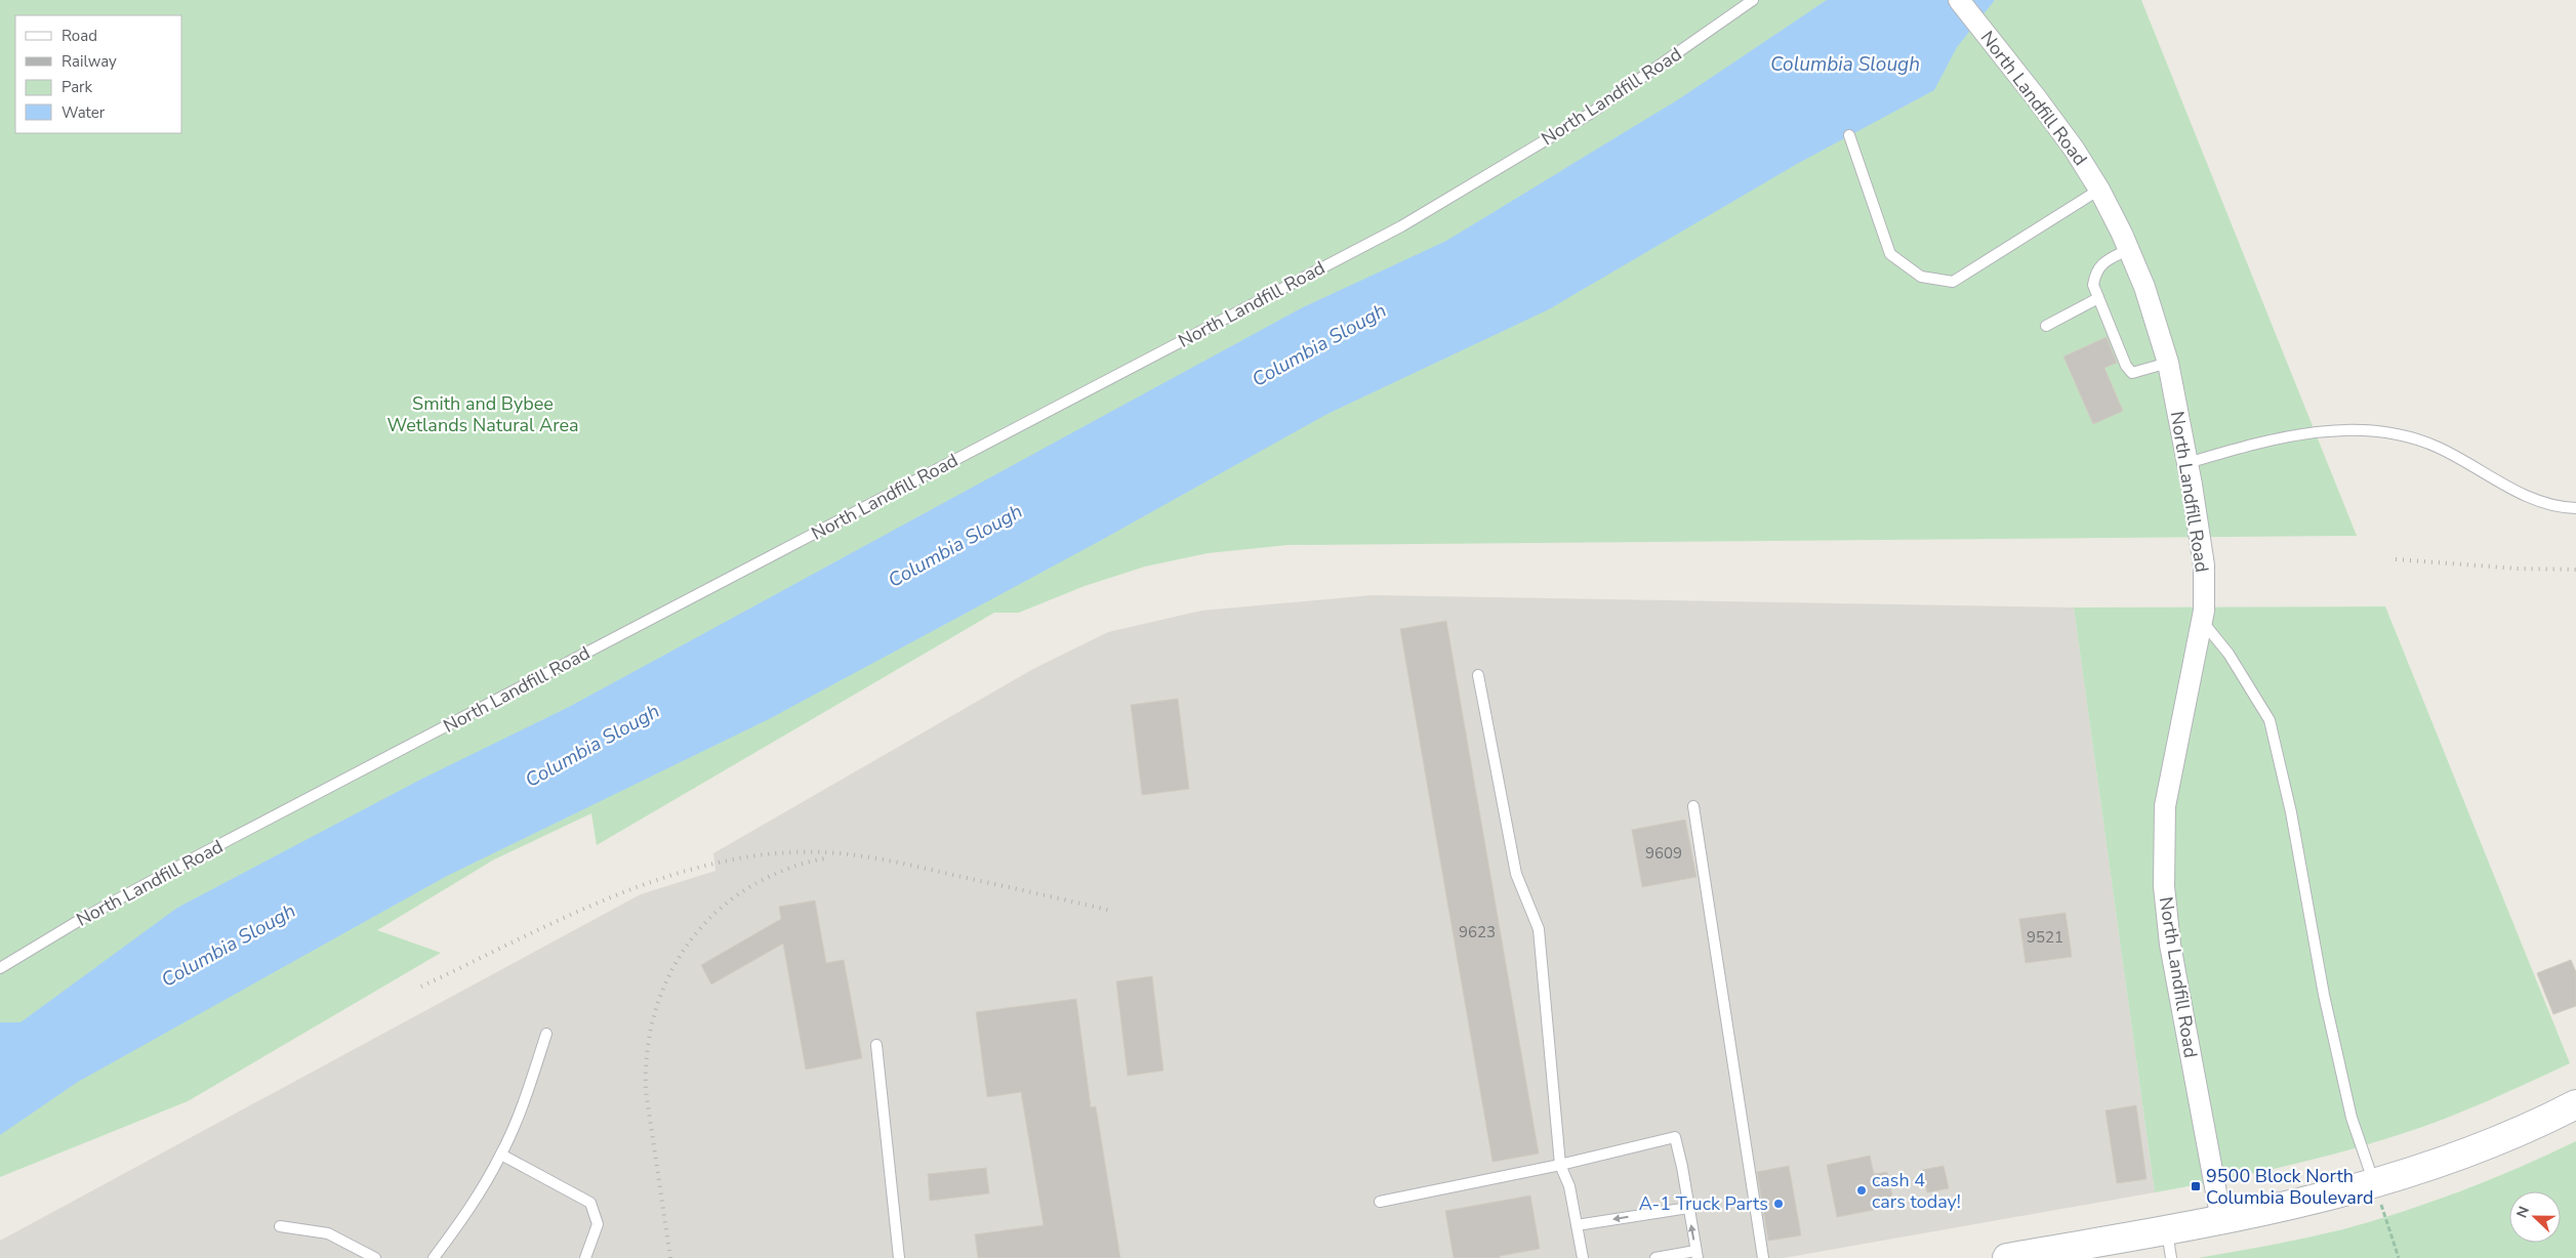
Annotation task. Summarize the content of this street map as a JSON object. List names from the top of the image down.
{
  "streets": {
    "street": ["North Landfill Road"]
  },
  "water": ["Columbia Slough"],
  "parks": ["Smith and Bybee Wetlands Natural Area"],
  "places": {
    "transit": ["9500 Block North Columbia Boulevard"],
    "other": ["cash 4 cars today!", "A-1 Truck Parts"]
  },
  "house_numbers": ["9609", "9623", "9521"],
  "legend": [
    "Road",
    "Railway",
    "Park",
    "Water"
  ],
  "north": "left"
}
